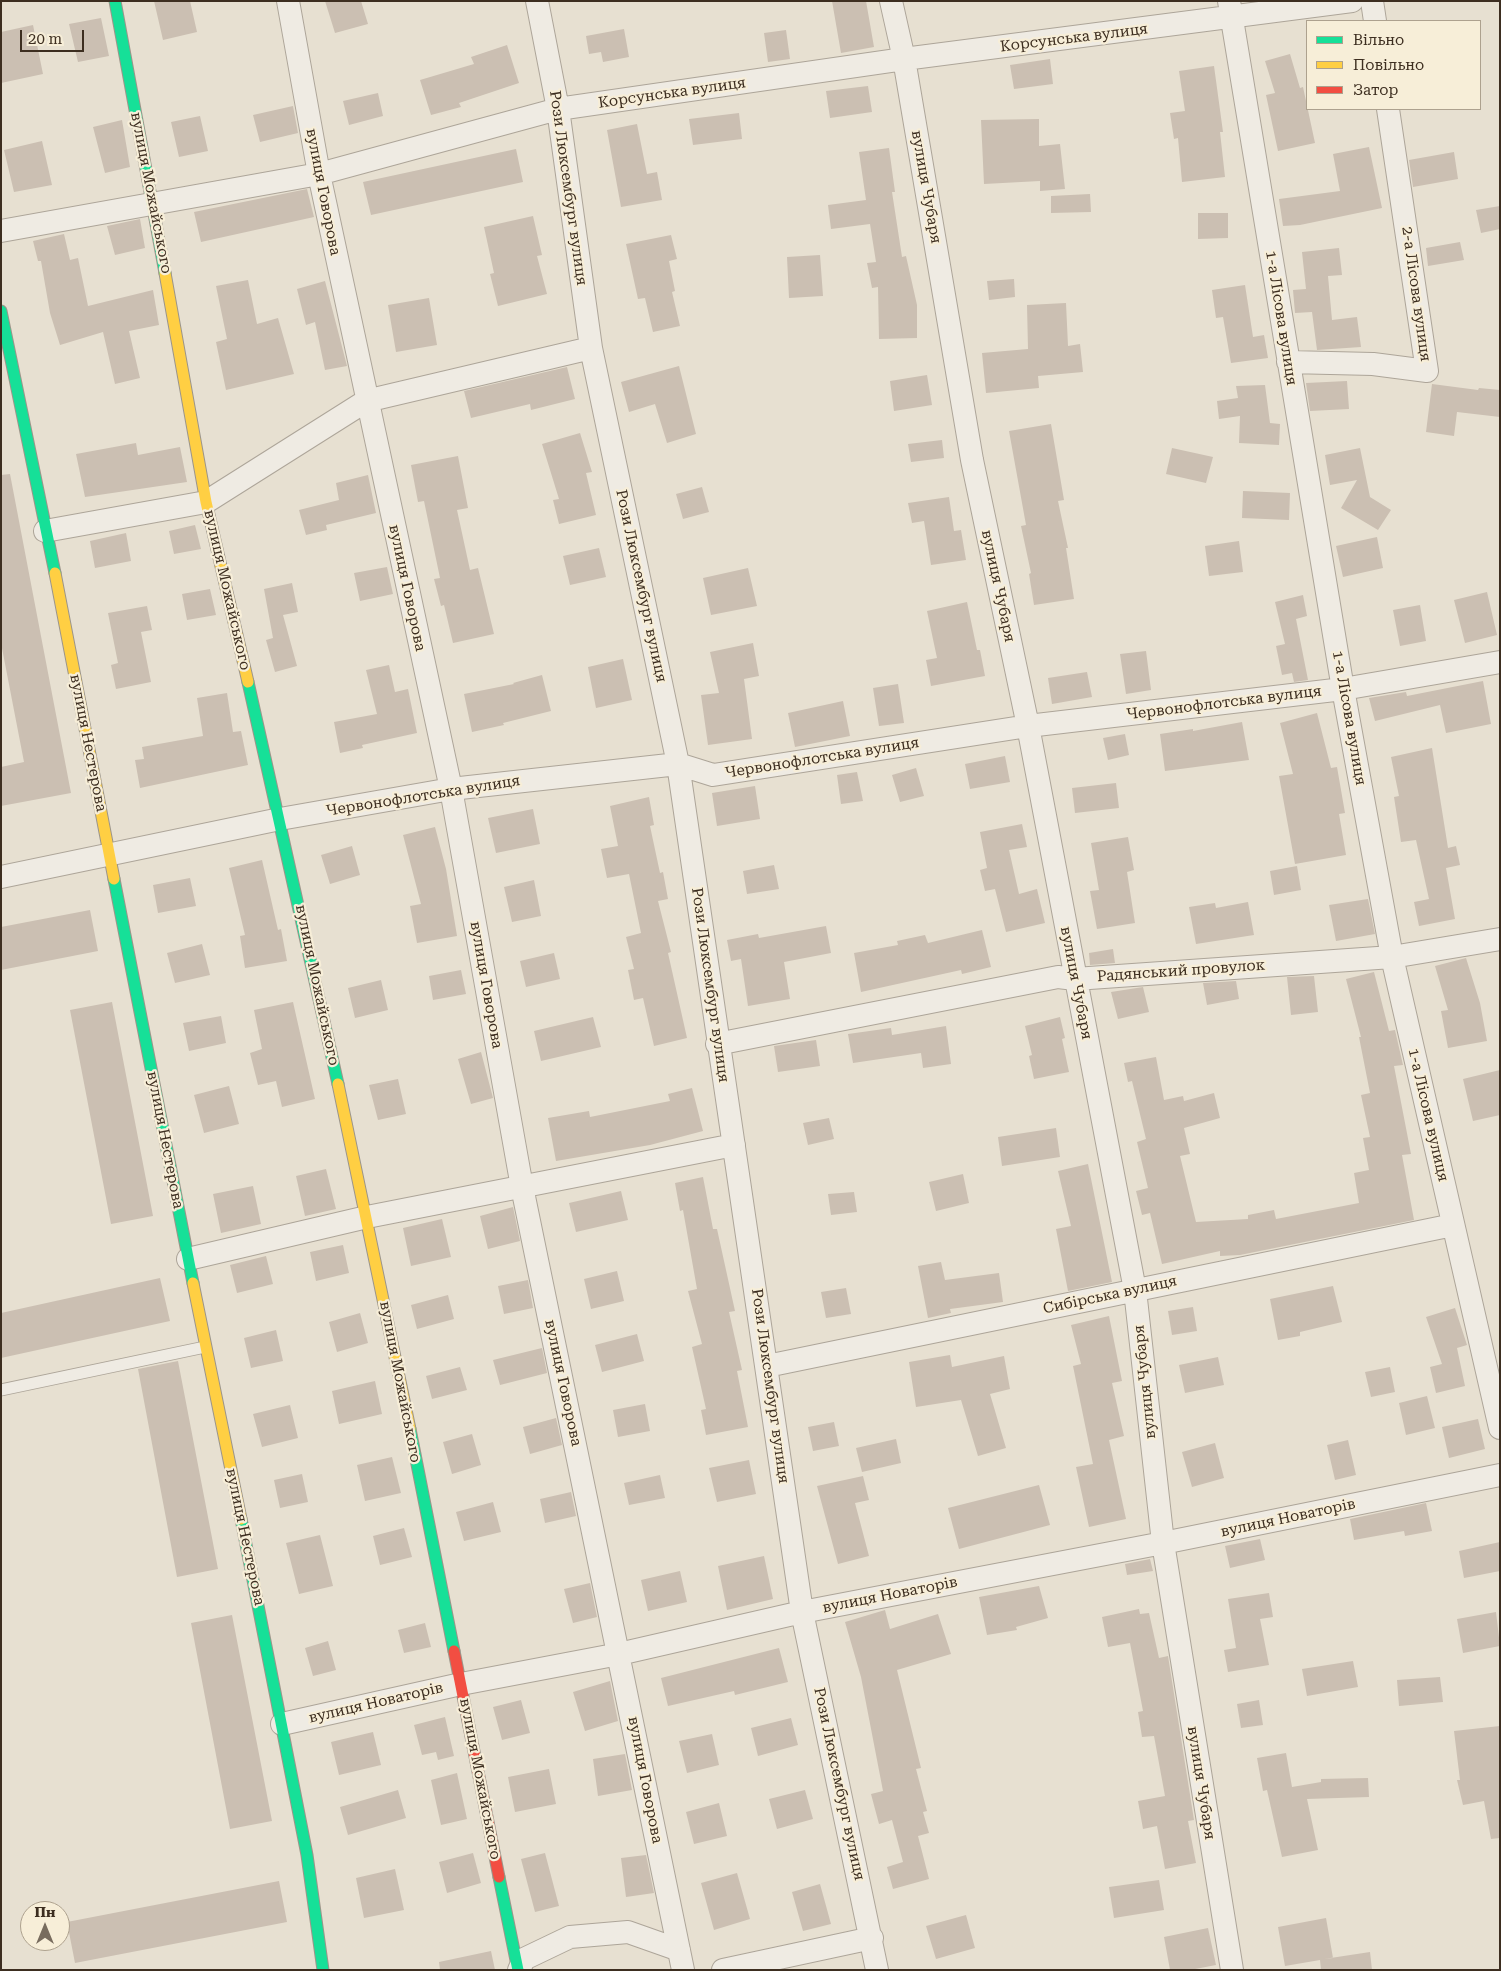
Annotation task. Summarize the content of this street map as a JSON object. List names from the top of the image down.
{
  "streets": {
    "street": [
      "Корсунська вулиця",
      "вулиця Чубаря",
      "Рози Люксембург вулиця",
      "вулиця Говорова",
      "вулиця Можайського",
      "2-а Лісова вулиця",
      "1-а Лісова вулиця",
      "Червонофлотська вулиця",
      "вулиця Нестерова",
      "Радянський провулок",
      "Сибірська вулиця",
      "вулиця Новаторів"
    ]
  },
  "crossings": [
    ["Корсунська вулиця", "вулиця Чубаря"],
    ["Корсунська вулиця", "Рози Люксембург вулиця"],
    ["Корсунська вулиця", "вулиця Говорова"],
    ["Корсунська вулиця", "вулиця Можайського"],
    ["Корсунська вулиця", "1-а Лісова вулиця"],
    ["вулиця Чубаря", "Червонофлотська вулиця"],
    ["вулиця Чубаря", "Радянський провулок"],
    ["вулиця Чубаря", "Сибірська вулиця"],
    ["вулиця Чубаря", "вулиця Новаторів"],
    ["Рози Люксембург вулиця", "Червонофлотська вулиця"],
    ["Рози Люксембург вулиця", "Радянський провулок"],
    ["Рози Люксембург вулиця", "Сибірська вулиця"],
    ["Рози Люксембург вулиця", "вулиця Новаторів"],
    ["вулиця Говорова", "Червонофлотська вулиця"],
    ["вулиця Говорова", "вулиця Новаторів"],
    ["вулиця Можайського", "Червонофлотська вулиця"],
    ["вулиця Можайського", "вулиця Новаторів"],
    ["2-а Лісова вулиця", "1-а Лісова вулиця"],
    ["1-а Лісова вулиця", "Червонофлотська вулиця"],
    ["1-а Лісова вулиця", "Радянський провулок"],
    ["1-а Лісова вулиця", "Сибірська вулиця"],
    ["Червонофлотська вулиця", "вулиця Нестерова"],
    ["вулиця Нестерова", "вулиця Новаторів"]
  ],
  "legend": ["Вільно", "Повільно", "Затор"],
  "scale_bar": "20 m",
  "north": "top"
}
